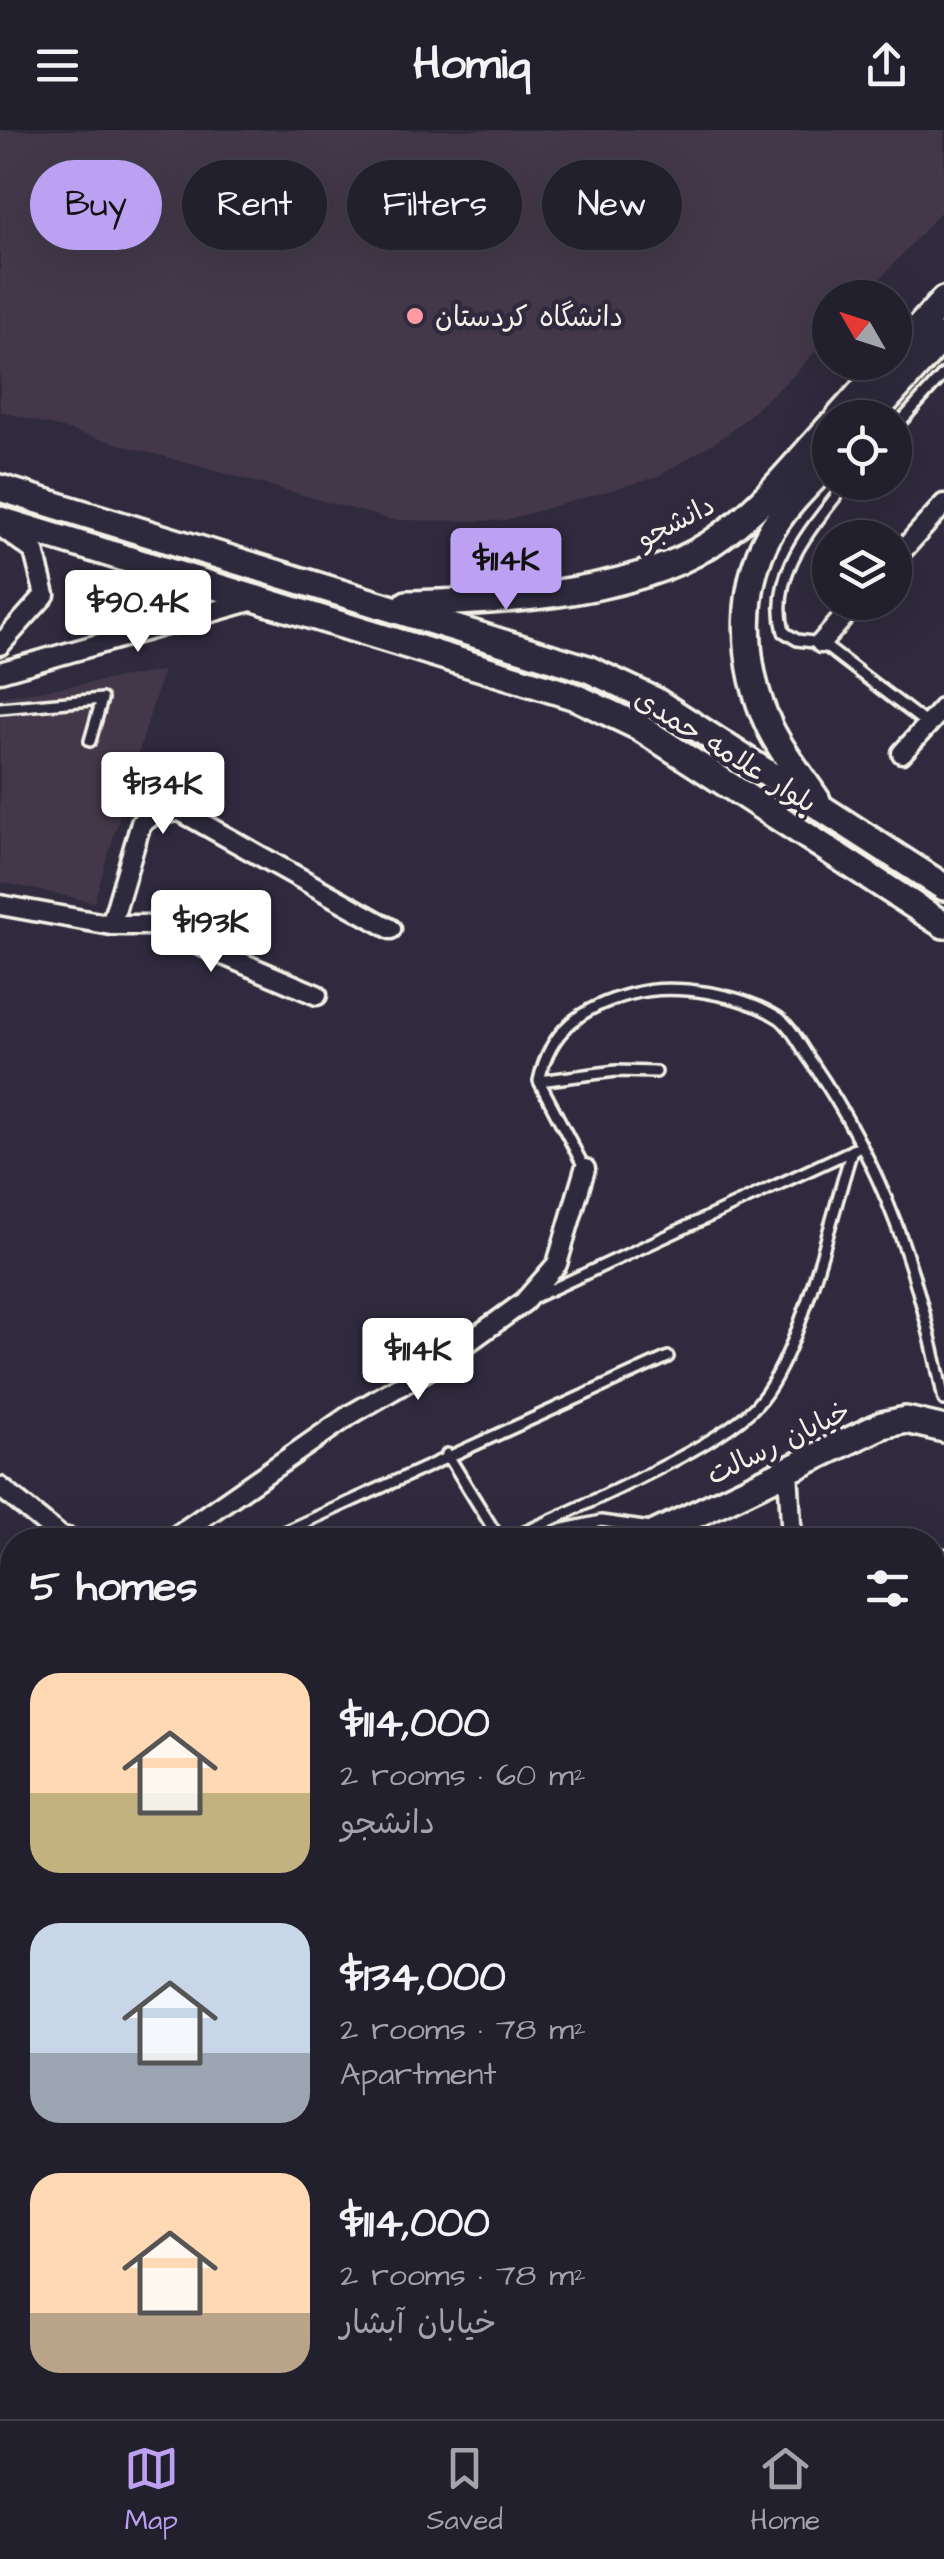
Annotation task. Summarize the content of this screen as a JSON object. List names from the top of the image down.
{
  "streets": {
    "main road": ["دانشجو", "بلوار علامه حمدی", "خیابان رسالت"]
  },
  "crossings": [
    ["دانشجو", "بلوار علامه حمدی"]
  ],
  "places": ["دانشگاه کردستان"],
  "north": "top left",
  "page": {
    "header": "Homiq",
    "chip": [
      "Buy",
      "Rent",
      "Filters",
      "New"
    ],
    "price": [
      "$114K",
      "$90.4K",
      "$134K",
      "$193K",
      "$114K"
    ],
    "heading": "5 homes",
    "list": [
      {
        "name": "$114,000",
        "note": "2 rooms · 60 m² · دانشجو"
      },
      {
        "name": "$134,000",
        "note": "2 rooms · 78 m² · Apartment"
      },
      {
        "name": "$114,000",
        "note": "2 rooms · 78 m² · خیابان آبشار"
      }
    ],
    "tabs": ["Map", "Saved", "Home"]
  }
}
